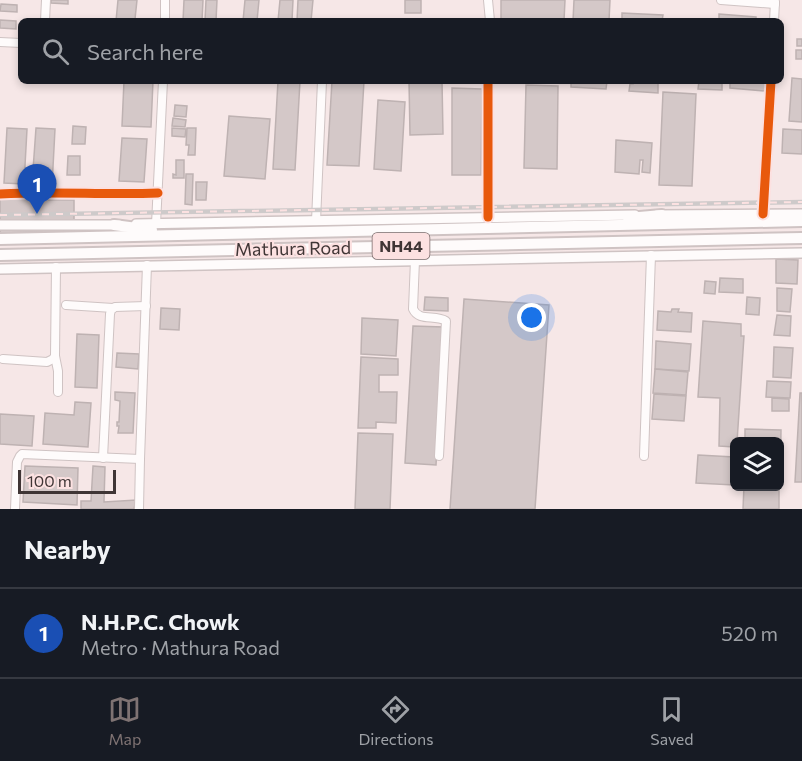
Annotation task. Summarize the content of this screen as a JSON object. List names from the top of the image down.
{
  "streets": {
    "highway": ["NH44", "Mathura Road"]
  },
  "crossings": [
    ["NH44", "Mathura Road"]
  ],
  "scale_bar": "100 m",
  "page": {
    "search": "Search here",
    "pins": "1",
    "scale": "100 m",
    "heading": "Nearby",
    "list": [
      {
        "mark": "1",
        "name": "N.H.P.C. Chowk",
        "note": "Metro · Mathura Road",
        "value": "520 m"
      }
    ],
    "nav": ["Map", "Directions", "Saved"]
  }
}
